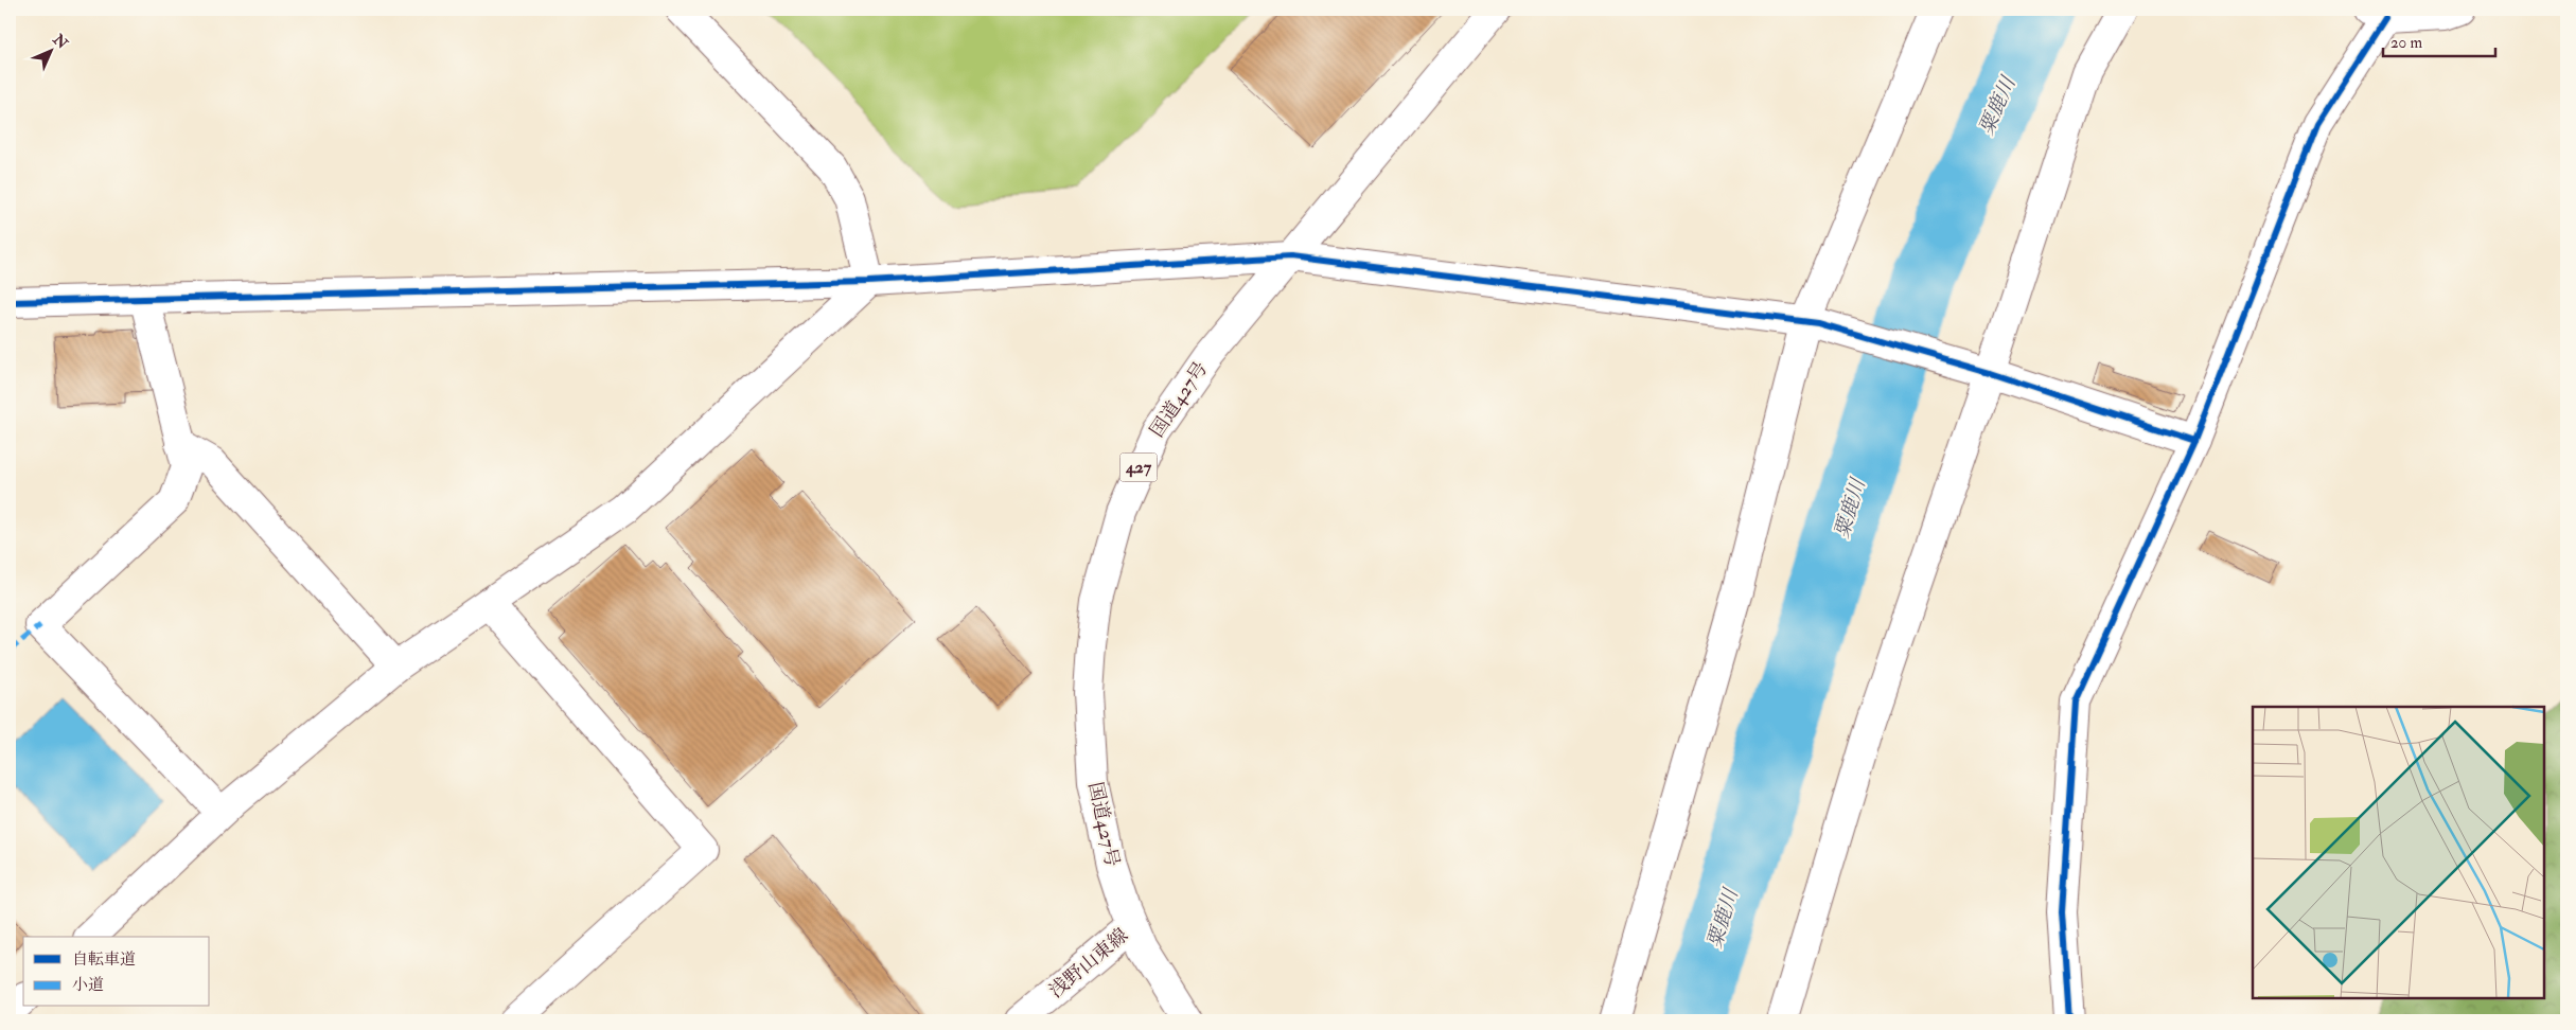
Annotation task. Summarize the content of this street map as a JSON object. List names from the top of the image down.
{
  "streets": {
    "main road": ["国道427号", "427", "浅野山東線"]
  },
  "crossings": [
    ["国道427号", "浅野山東線"]
  ],
  "water": ["粟鹿川"],
  "legend": ["自転車道", "小道"],
  "scale_bar": "20 m",
  "north": "top right"
}
